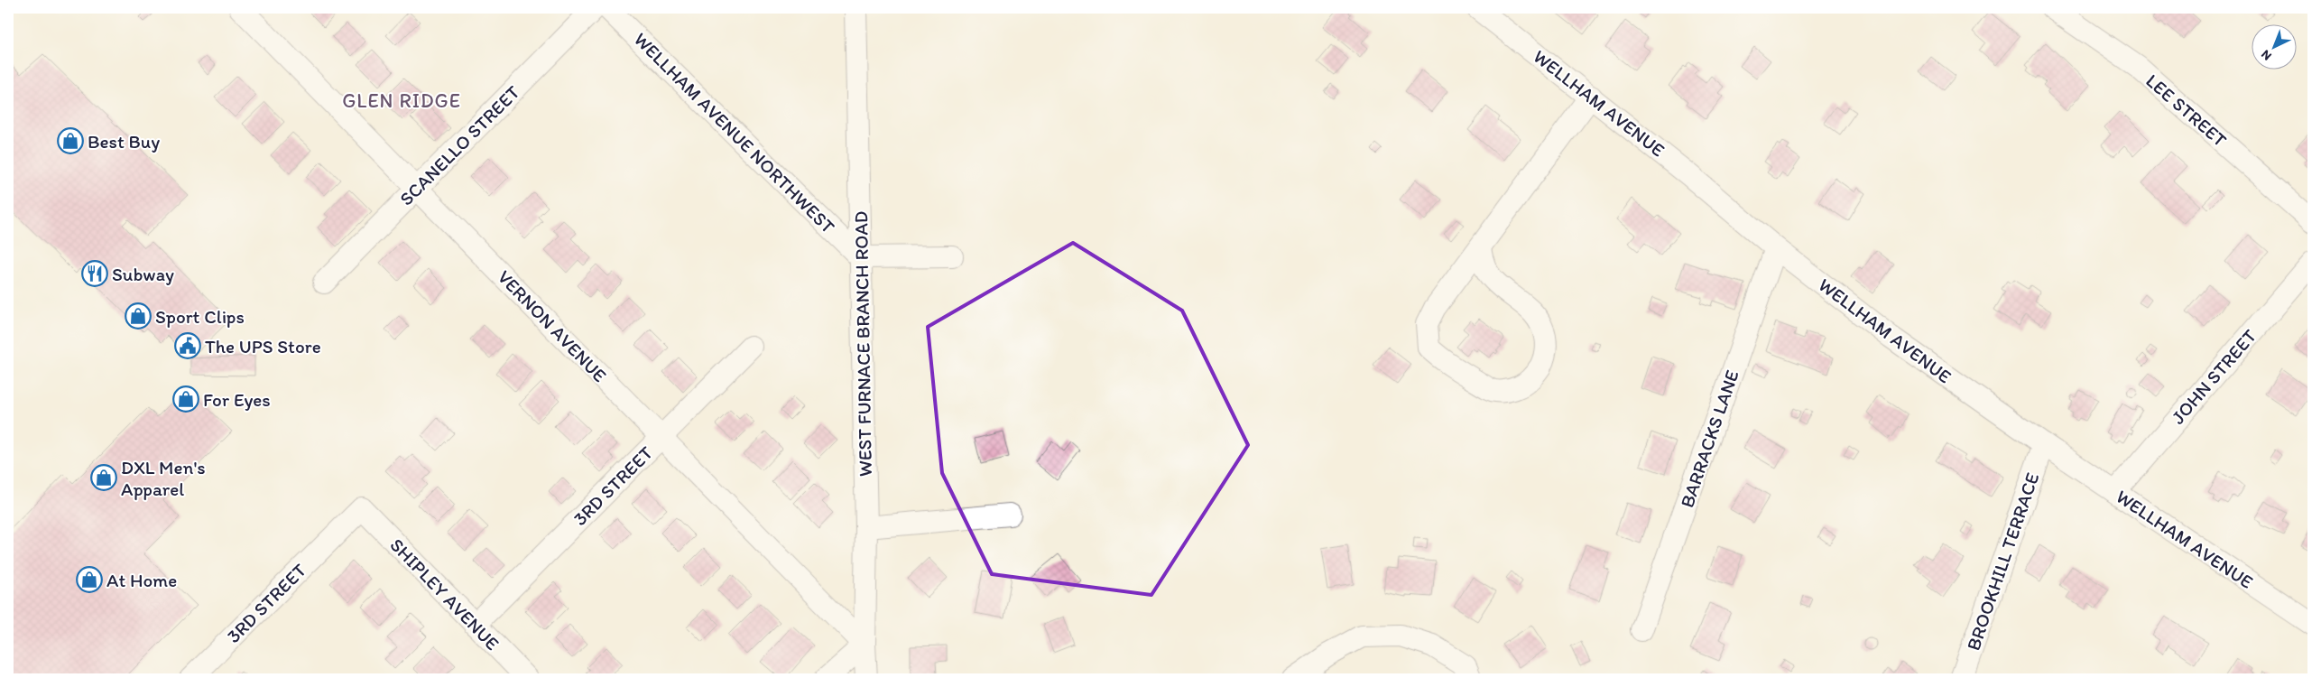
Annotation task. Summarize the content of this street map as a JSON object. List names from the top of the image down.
{
  "streets": {
    "street": [
      "WELLHAM AVENUE",
      "LEE STREET",
      "WELLHAM AVENUE NORTHWEST",
      "SCANELLO STREET",
      "VERNON AVENUE",
      "WEST FURNACE BRANCH ROAD",
      "JOHN STREET",
      "BARRACKS LANE",
      "3RD STREET",
      "BROOKHILL TERRACE",
      "SHIPLEY AVENUE"
    ]
  },
  "crossings": [
    ["WELLHAM AVENUE", "JOHN STREET"],
    ["WELLHAM AVENUE", "BARRACKS LANE"],
    ["WELLHAM AVENUE", "BROOKHILL TERRACE"],
    ["WELLHAM AVENUE NORTHWEST", "WEST FURNACE BRANCH ROAD"],
    ["SCANELLO STREET", "VERNON AVENUE"],
    ["VERNON AVENUE", "WEST FURNACE BRANCH ROAD"],
    ["VERNON AVENUE", "3RD STREET"],
    ["3RD STREET", "SHIPLEY AVENUE"]
  ],
  "districts": ["GLEN RIDGE"],
  "places": {
    "shop": [
      "Best Buy",
      "Sport Clips",
      "For Eyes",
      "DXL Men's Apparel",
      "At Home"
    ],
    "restaurant": ["Subway"],
    "public building": ["The UPS Store"]
  },
  "north": "bottom left"
}
